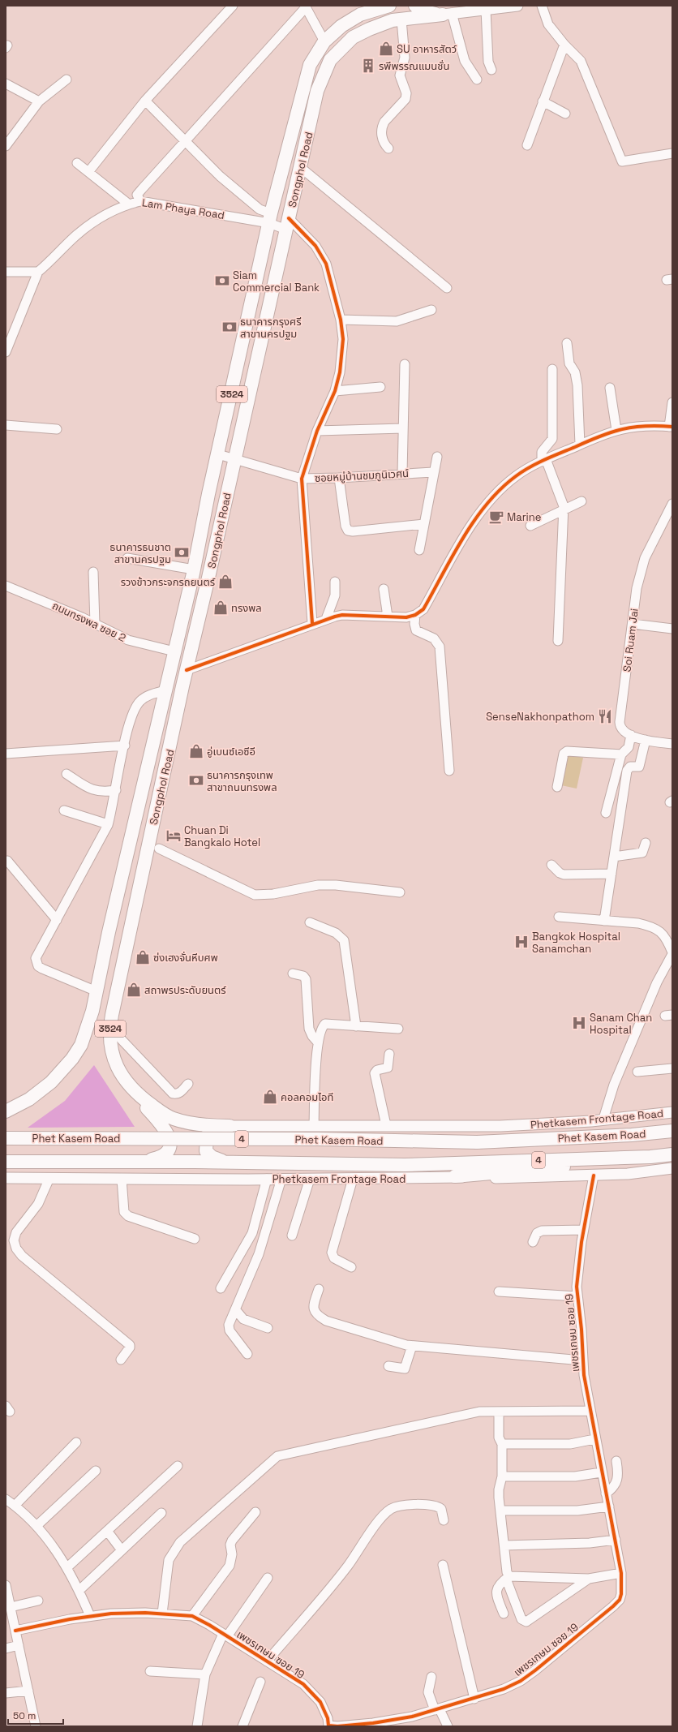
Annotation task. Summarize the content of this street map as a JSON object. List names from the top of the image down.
{
  "streets": {
    "highway": [
      "Songphol Road",
      "3524",
      "Phet Kasem Road",
      "4"
    ],
    "main road": ["Phetkasem Frontage Road"],
    "street": [
      "Lam Phaya Road",
      "ซอยหมู่บ้านชมภูนิเวศน์",
      "ถนนทรงพล ซอย 2",
      "Soi Ruam Jai",
      "เพชรเกษม ซอย 19"
    ]
  },
  "crossings": [
    ["Songphol Road", "Lam Phaya Road"],
    ["Songphol Road", "ซอยหมู่บ้านชมภูนิเวศน์"],
    ["Songphol Road", "ถนนทรงพล ซอย 2"],
    ["Songphol Road", "Phetkasem Frontage Road"],
    ["Phetkasem Frontage Road", "เพชรเกษม ซอย 19"]
  ],
  "places": {
    "shop": [
      "SU อาหารสัตว์",
      "รวงข้าวกระจกรถยนตร์",
      "ทรงพล",
      "อู่เบนซ์เอซีอี",
      "ซ่งเฮงจั่นหีบศพ",
      "สถาพรประดับยนตร์",
      "คอลคอมไอที"
    ],
    "building": ["รพีพรรณแมนชั่น"],
    "bank": [
      "Siam Commercial Bank",
      "ธนาคารกรุงศรี สาขานครปฐม",
      "ธนาคารธนชาต สาขานครปฐม",
      "ธนาคารกรุงเทพ สาขาถนนทรงพล"
    ],
    "cafe": ["Marine"],
    "restaurant": ["SenseNakhonpathom"],
    "hotel": ["Chuan Di Bangkalo Hotel"],
    "hospital": ["Bangkok Hospital Sanamchan", "Sanam Chan Hospital"]
  },
  "scale_bar": "50 m"
}
